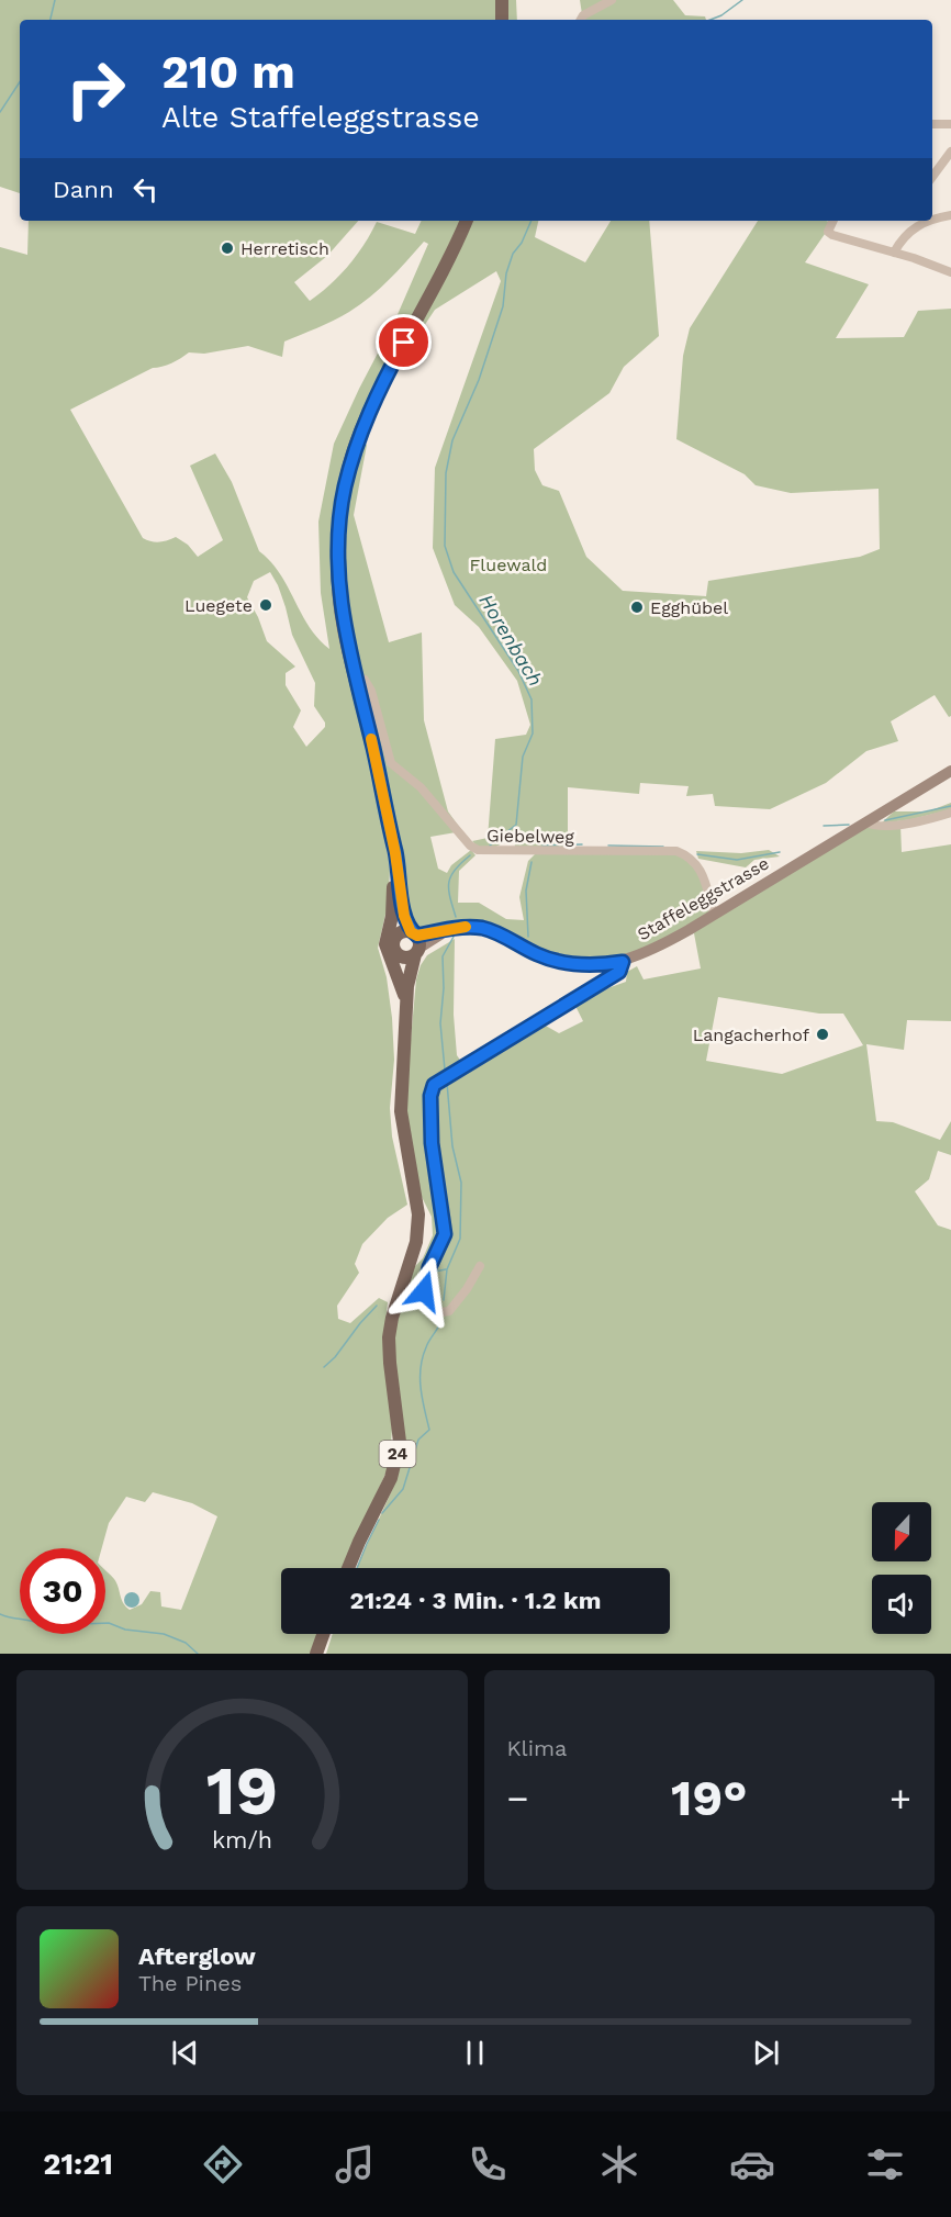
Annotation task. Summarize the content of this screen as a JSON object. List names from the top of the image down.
{
  "streets": {
    "main road": ["24"],
    "street": ["Giebelweg", "Staffeleggstrasse"]
  },
  "crossings": [
    ["Giebelweg", "Staffeleggstrasse"],
    ["Staffeleggstrasse", "24"]
  ],
  "water": ["Horenbach"],
  "parks": ["Fluewald"],
  "places": [
    "Herretisch",
    "Luegete",
    "Egghübel",
    "Langacherhof"
  ],
  "north": "bottom",
  "page": {
    "turn": ["210 m", "Alte Staffeleggstrasse"],
    "then": "Dann",
    "limit": "30",
    "trip": "21:24 · 3 Min. · 1.2 km",
    "tile": "Klima",
    "heat": ["−", "19°", "+"],
    "song": ["Afterglow", "The Pines"],
    "tabs": "21:21",
    "gauge": ["19", "km/h"]
  }
}
